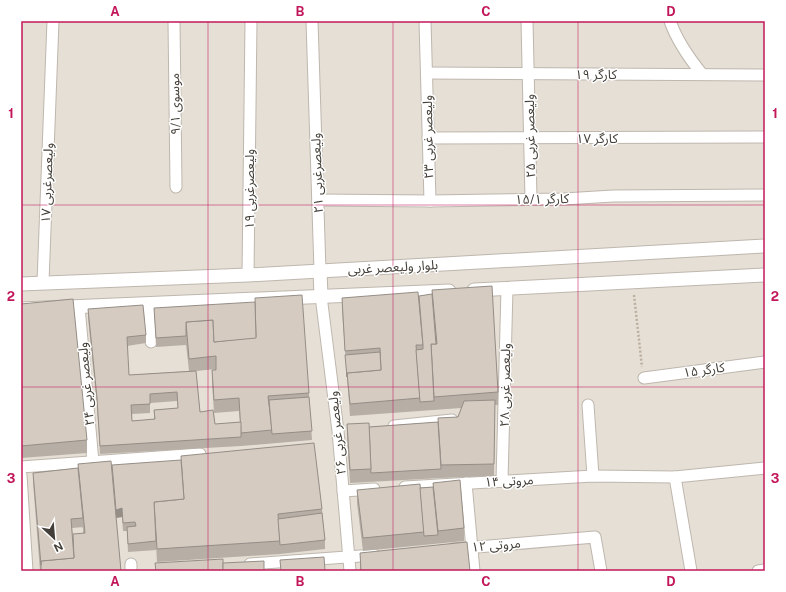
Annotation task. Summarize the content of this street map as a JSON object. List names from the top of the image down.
{
  "streets": {
    "street": [
      "کارگر ۱۹",
      "موسوی ۹/۱",
      "ولیعصر غربی ۲۵",
      "ولیعصر غربی ۲۳",
      "کارگر ۱۷",
      "ولیعصرغربی ۲۱",
      "ولیعصرغربی ۱۷",
      "ولیعصرغربی ۱۹",
      "کارگر ۱۵/۱",
      "بلوار ولیعصر غربی",
      "کارگر ۱۵",
      "ولیعصر غربی ۲۴",
      "ولیعصر غربی ۲۸",
      "ولیعصر غربی ۲۶",
      "مروتی ۱۴",
      "مروتی ۱۲"
    ]
  },
  "crossings": [
    ["کارگر ۱۹", "ولیعصر غربی ۲۵"],
    ["کارگر ۱۹", "ولیعصر غربی ۲۳"],
    ["ولیعصر غربی ۲۵", "کارگر ۱۷"],
    ["ولیعصر غربی ۲۵", "کارگر ۱۵/۱"],
    ["ولیعصر غربی ۲۳", "کارگر ۱۷"],
    ["ولیعصر غربی ۲۳", "کارگر ۱۵/۱"],
    ["ولیعصرغربی ۲۱", "کارگر ۱۵/۱"],
    ["ولیعصرغربی ۲۱", "بلوار ولیعصر غربی"],
    ["ولیعصرغربی ۱۷", "بلوار ولیعصر غربی"],
    ["ولیعصرغربی ۱۹", "بلوار ولیعصر غربی"],
    ["بلوار ولیعصر غربی", "ولیعصر غربی ۲۴"],
    ["بلوار ولیعصر غربی", "ولیعصر غربی ۲۸"],
    ["بلوار ولیعصر غربی", "ولیعصر غربی ۲۶"],
    ["ولیعصر غربی ۲۸", "مروتی ۱۴"]
  ],
  "north": "bottom right",
  "grid": {
    "columns": [
      "A",
      "B",
      "C",
      "D"
    ],
    "rows": ["1", "2", "3"]
  }
}
